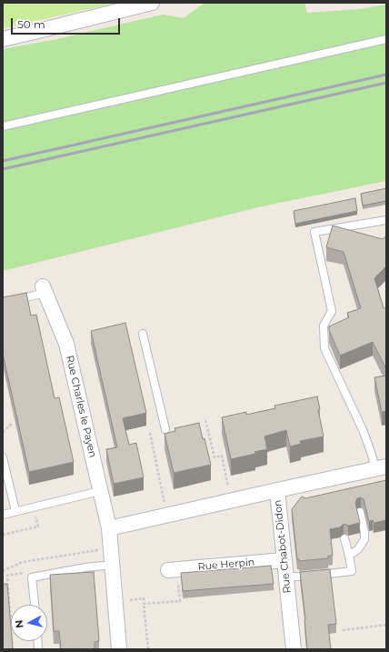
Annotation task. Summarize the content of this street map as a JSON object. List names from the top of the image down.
{
  "streets": {
    "street": ["Rue Charles le Payen", "Rue Chabot-Didon", "Rue Herpin"]
  },
  "crossings": [
    ["Rue Chabot-Didon", "Rue Herpin"]
  ],
  "scale_bar": "50 m",
  "north": "left"
}
